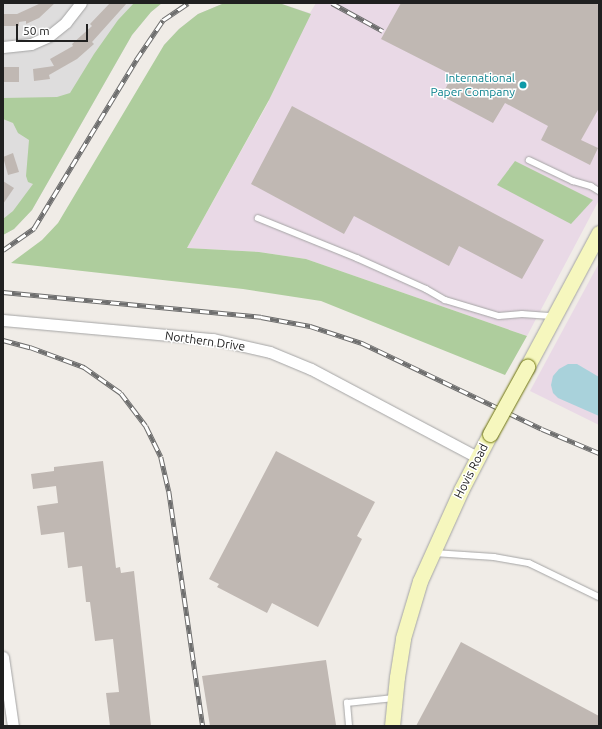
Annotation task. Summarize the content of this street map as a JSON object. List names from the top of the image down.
{
  "streets": {
    "street": ["Northern Drive", "Hovis Road"]
  },
  "crossings": [
    ["Northern Drive", "Hovis Road"]
  ],
  "places": ["International Paper Company"],
  "scale_bar": "50 m"
}
